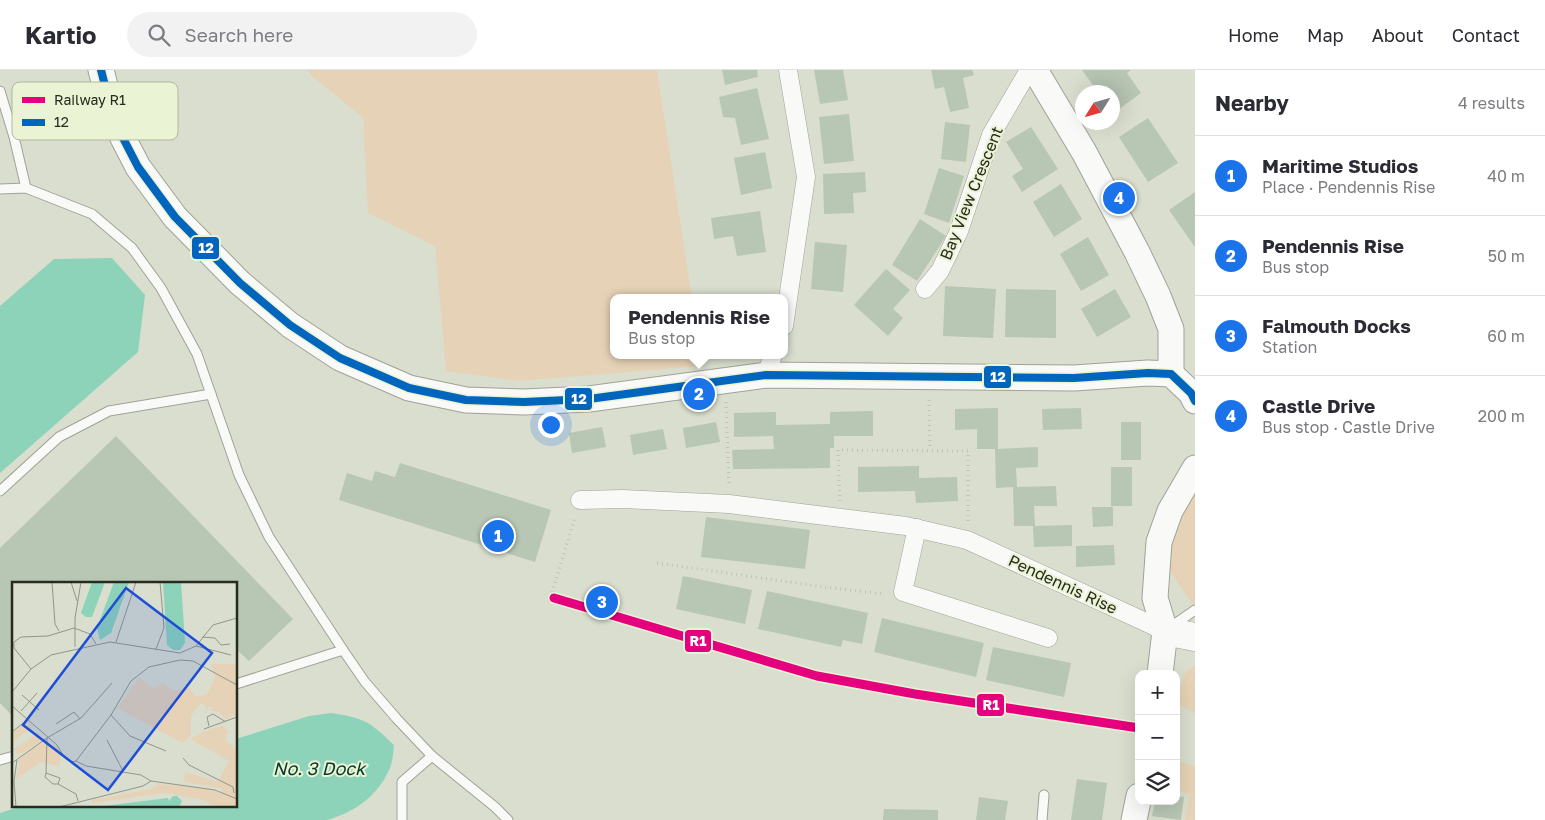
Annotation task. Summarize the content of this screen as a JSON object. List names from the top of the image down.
{
  "streets": {
    "street": ["Bay View Crescent", "Pendennis Rise"]
  },
  "water": ["No. 3 Dock"],
  "lines": ["transit line 12", "rail line R1"],
  "legend": ["Railway R1", "12"],
  "north": "bottom left",
  "page": {
    "header": "Kartio",
    "search": "Search here",
    "nav": [
      "Home",
      "Map",
      "About",
      "Contact"
    ],
    "heading": ["Nearby", "4 results"],
    "list": [
      {
        "mark": "1",
        "name": "Maritime Studios",
        "note": "Place · Pendennis Rise",
        "value": "40 m"
      },
      {
        "mark": "2",
        "name": "Pendennis Rise",
        "note": "Bus stop",
        "value": "50 m"
      },
      {
        "mark": "3",
        "name": "Falmouth Docks",
        "note": "Station",
        "value": "60 m"
      },
      {
        "mark": "4",
        "name": "Castle Drive",
        "note": "Bus stop · Castle Drive",
        "value": "200 m"
      }
    ],
    "pins": [
      "4",
      "2",
      "1",
      "3"
    ],
    "popup": ["Pendennis Rise", "Bus stop"],
    "map_buttons": ["+", "−"]
  }
}
